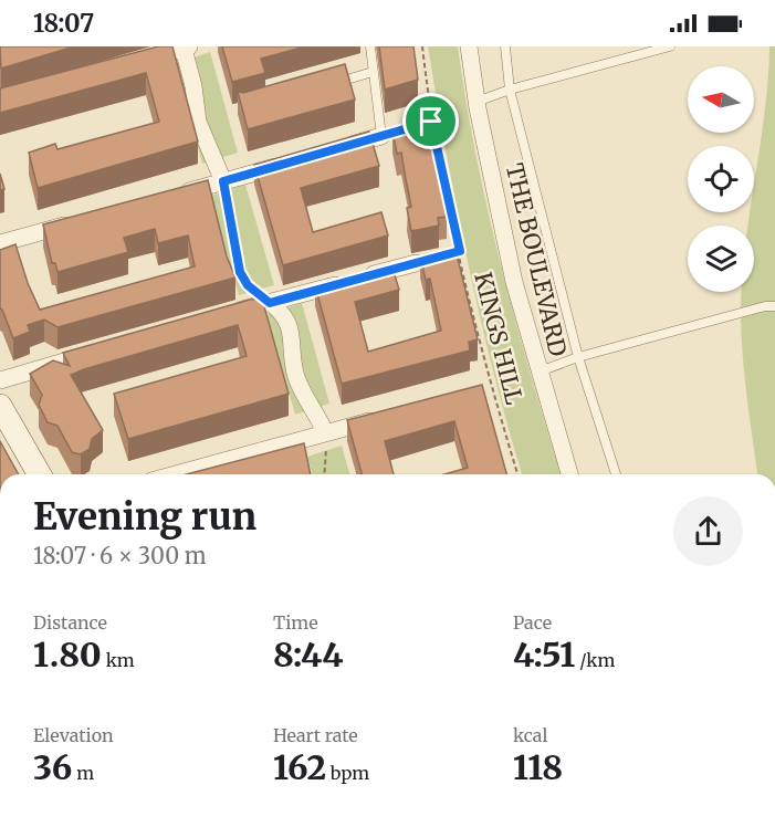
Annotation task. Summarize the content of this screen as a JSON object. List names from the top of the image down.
{
  "streets": {
    "street": ["THE BOULEVARD"],
    "path": ["KINGS HILL"]
  },
  "north": "left",
  "page": {
    "status": "18:07",
    "heading": ["Evening run", "18:07 · 6 × 300 m"],
    "stats": [
      ["Distance", "1.80 km"],
      ["Time", "8:44"],
      ["Pace", "4:51 /km"],
      ["Elevation", "36 m"],
      ["Heart rate", "162 bpm"],
      ["kcal", "118"]
    ]
  }
}
